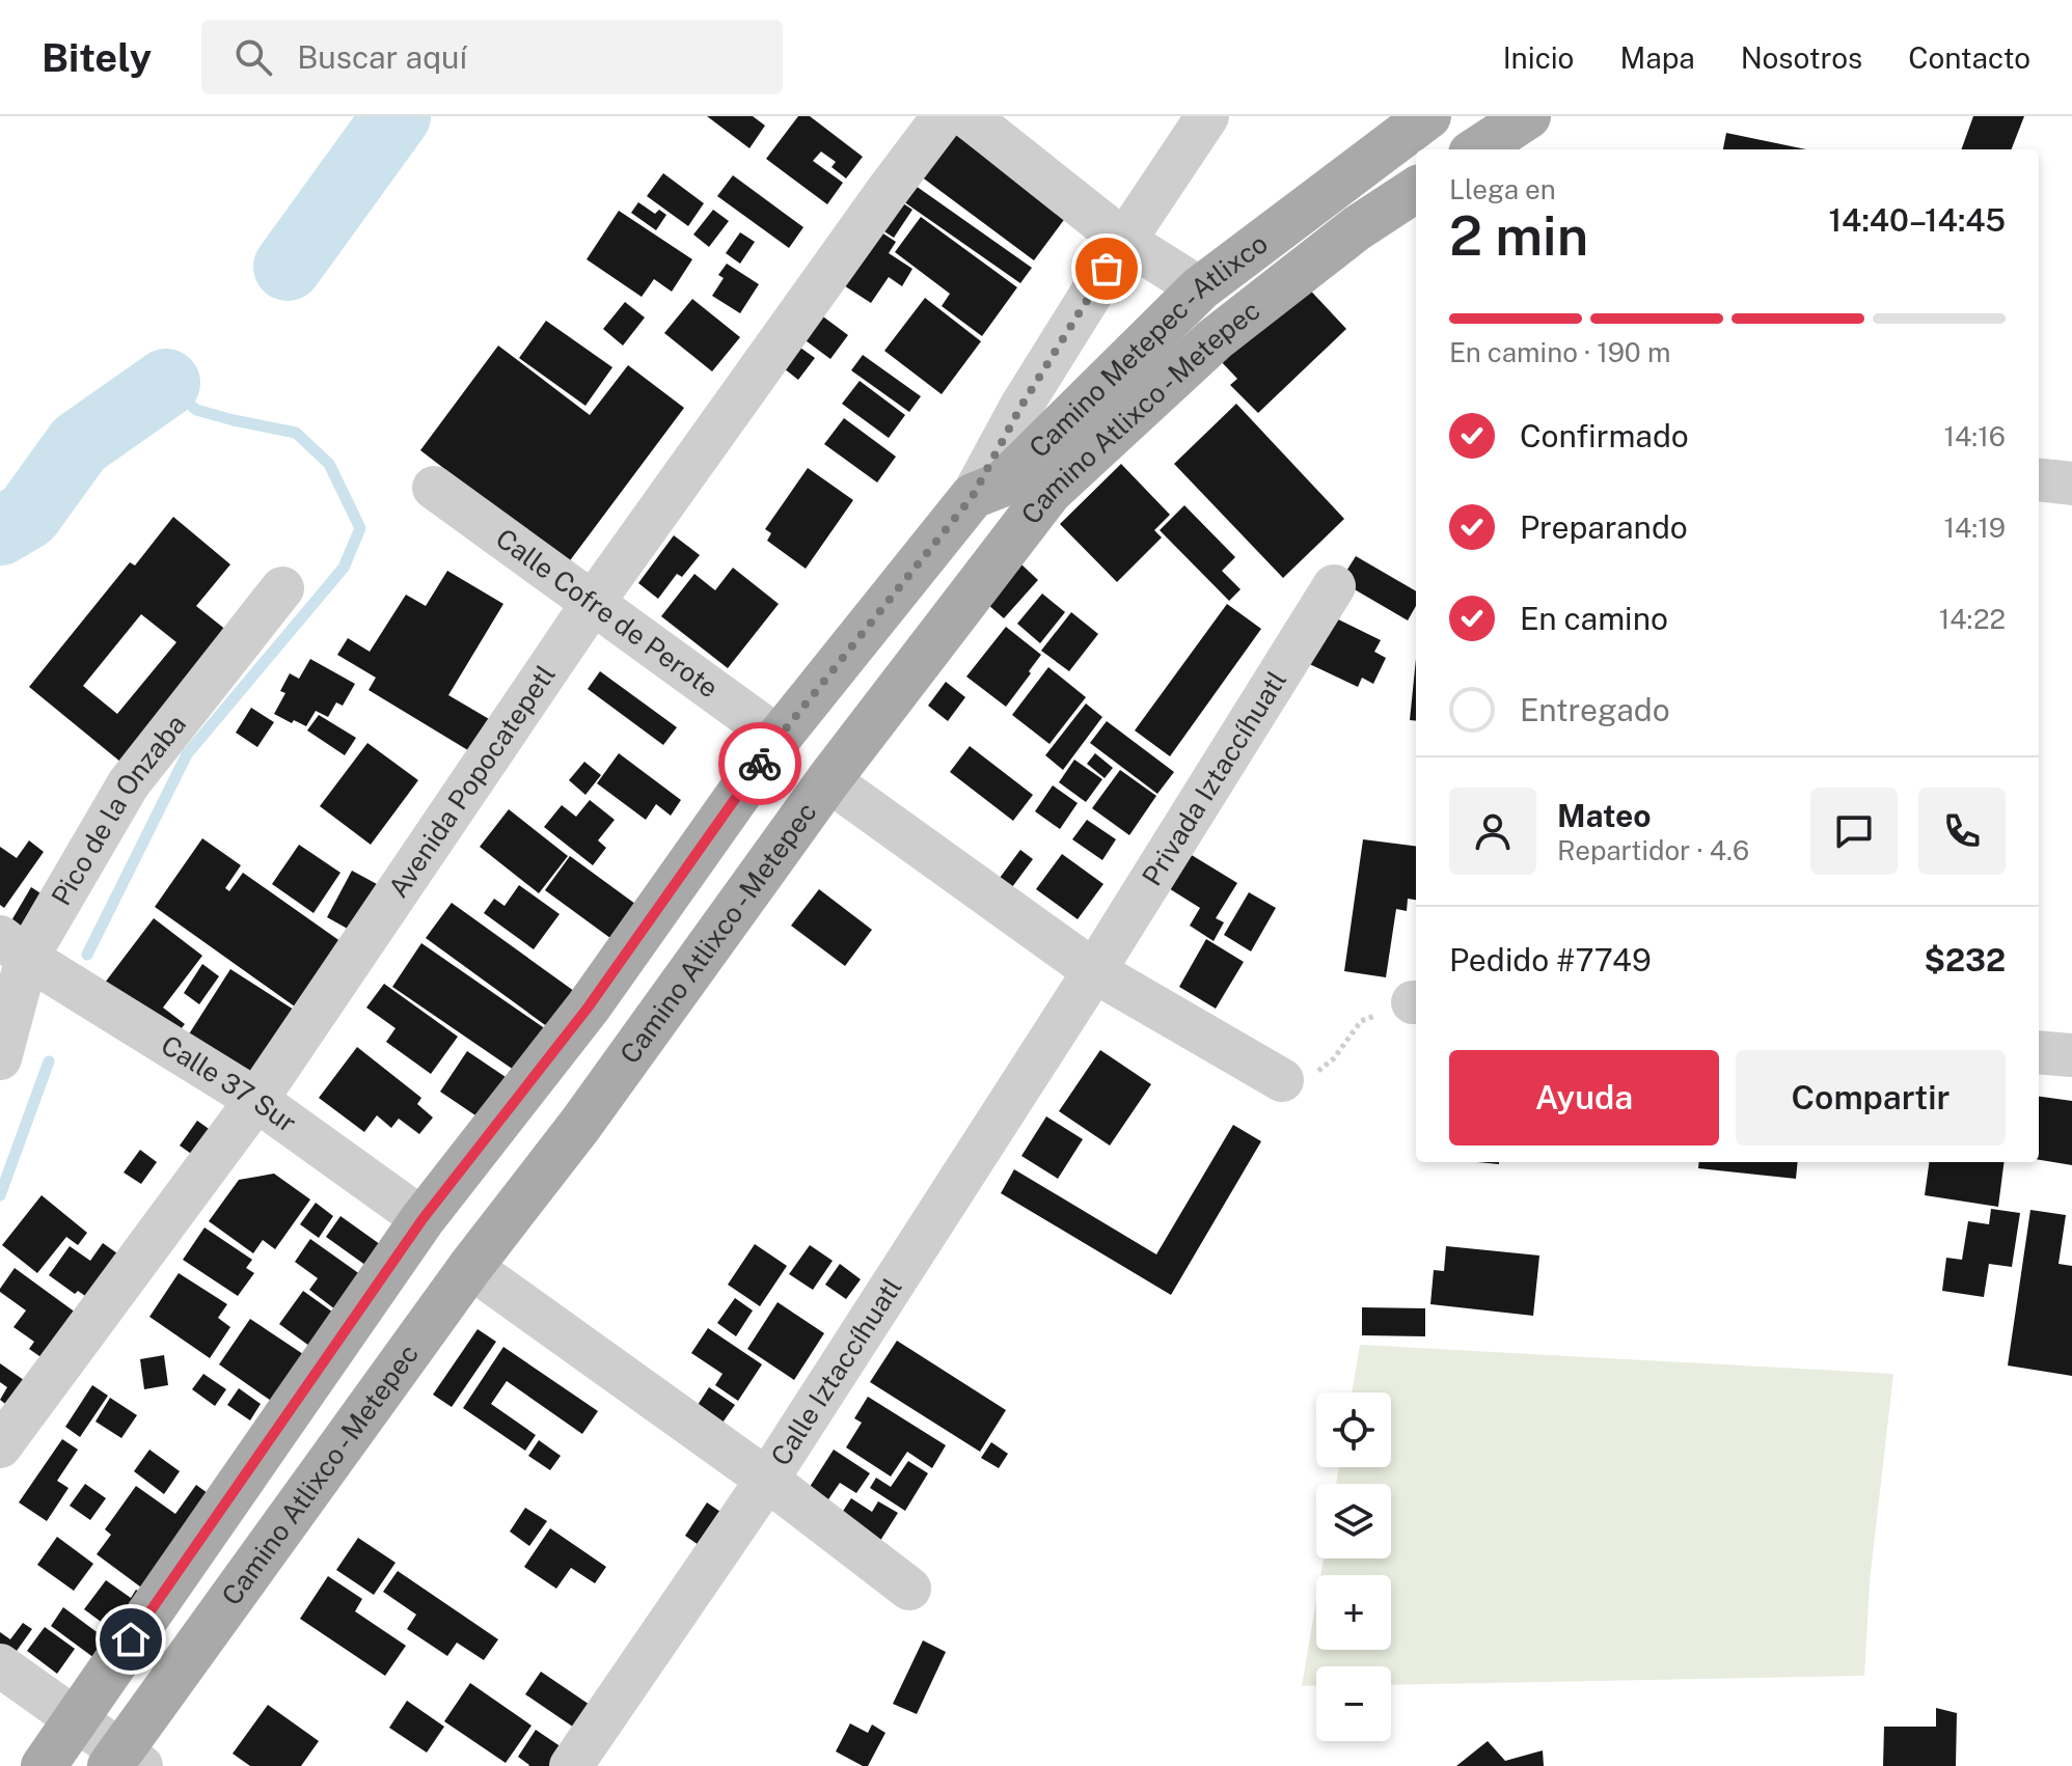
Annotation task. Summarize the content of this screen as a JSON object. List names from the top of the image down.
{
  "streets": {
    "main road": ["Camino Metepec - Atlixco", "Camino Atlixco - Metepec"],
    "street": [
      "Calle Cofre de Perote",
      "Privada Iztaccíhuatl",
      "Avenida Popocatepetl",
      "Pico de la Onzaba",
      "Calle 37 Sur",
      "Calle Iztaccíhuatl"
    ]
  },
  "crossings": [
    ["Camino Metepec - Atlixco", "Calle Cofre de Perote"],
    ["Camino Metepec - Atlixco", "Calle 37 Sur"],
    ["Calle Cofre de Perote", "Avenida Popocatepetl"],
    ["Privada Iztaccíhuatl", "Calle Iztaccíhuatl"],
    ["Avenida Popocatepetl", "Calle 37 Sur"],
    ["Pico de la Onzaba", "Calle 37 Sur"]
  ],
  "page": {
    "header": "Bitely",
    "search": "Buscar aquí",
    "nav": [
      "Inicio",
      "Mapa",
      "Nosotros",
      "Contacto"
    ],
    "heading": ["2 min", "Llega en", "14:40–14:45"],
    "panel": [
      "Mateo",
      "Repartidor · 4.6",
      "Pedido #7749",
      "$232"
    ],
    "bar": "En camino · 190 m",
    "list": [
      ["Confirmado", "14:16"],
      ["Preparando", "14:19"],
      ["En camino", "14:22"],
      "Entregado"
    ],
    "buttons": ["Ayuda", "Compartir"],
    "map_buttons": ["+", "−"]
  }
}
